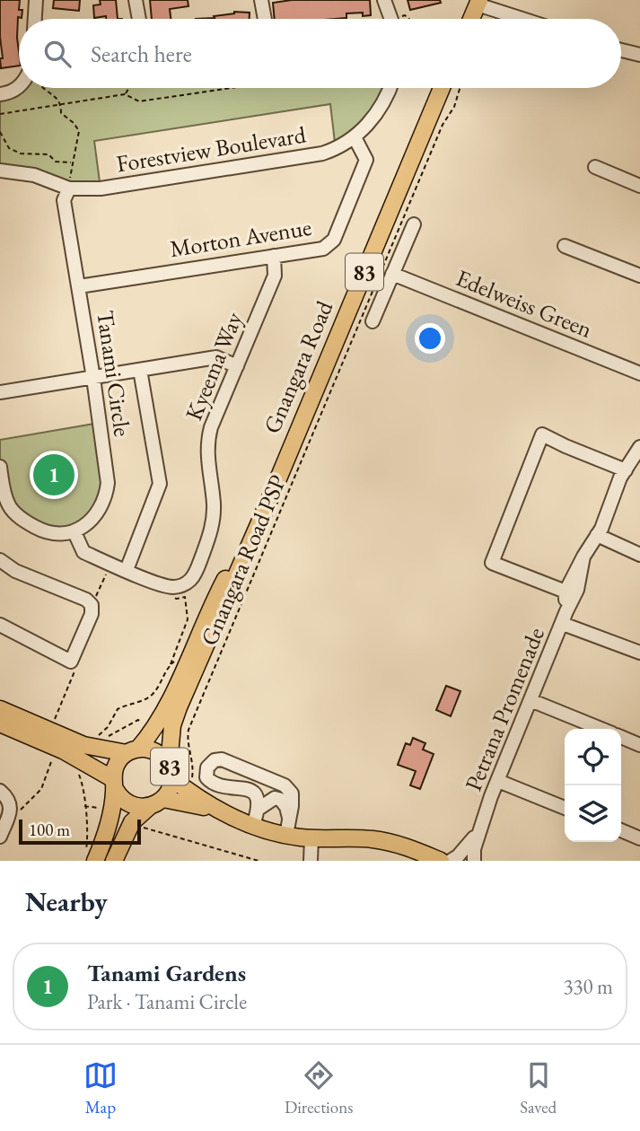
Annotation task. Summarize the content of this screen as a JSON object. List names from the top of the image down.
{
  "streets": {
    "main road": ["83", "Gnangara Road"],
    "street": [
      "Forestview Boulevard",
      "Morton Avenue",
      "Edelweiss Green",
      "Kyeema Way",
      "Tanami Circle",
      "Petrana Promenade"
    ],
    "path": ["Gnangara Road PSP"]
  },
  "crossings": [
    ["Forestview Boulevard", "Morton Avenue"],
    ["Forestview Boulevard", "Tanami Circle"],
    ["Morton Avenue", "Kyeema Way"],
    ["Morton Avenue", "Tanami Circle"],
    ["83", "Gnangara Road"]
  ],
  "scale_bar": "100 m",
  "page": {
    "search": "Search here",
    "pins": "1",
    "scale": "100 m",
    "heading": "Nearby",
    "list": [
      {
        "mark": "1",
        "name": "Tanami Gardens",
        "note": "Park · Tanami Circle",
        "value": "330 m"
      }
    ],
    "nav": ["Map", "Directions", "Saved"]
  }
}
